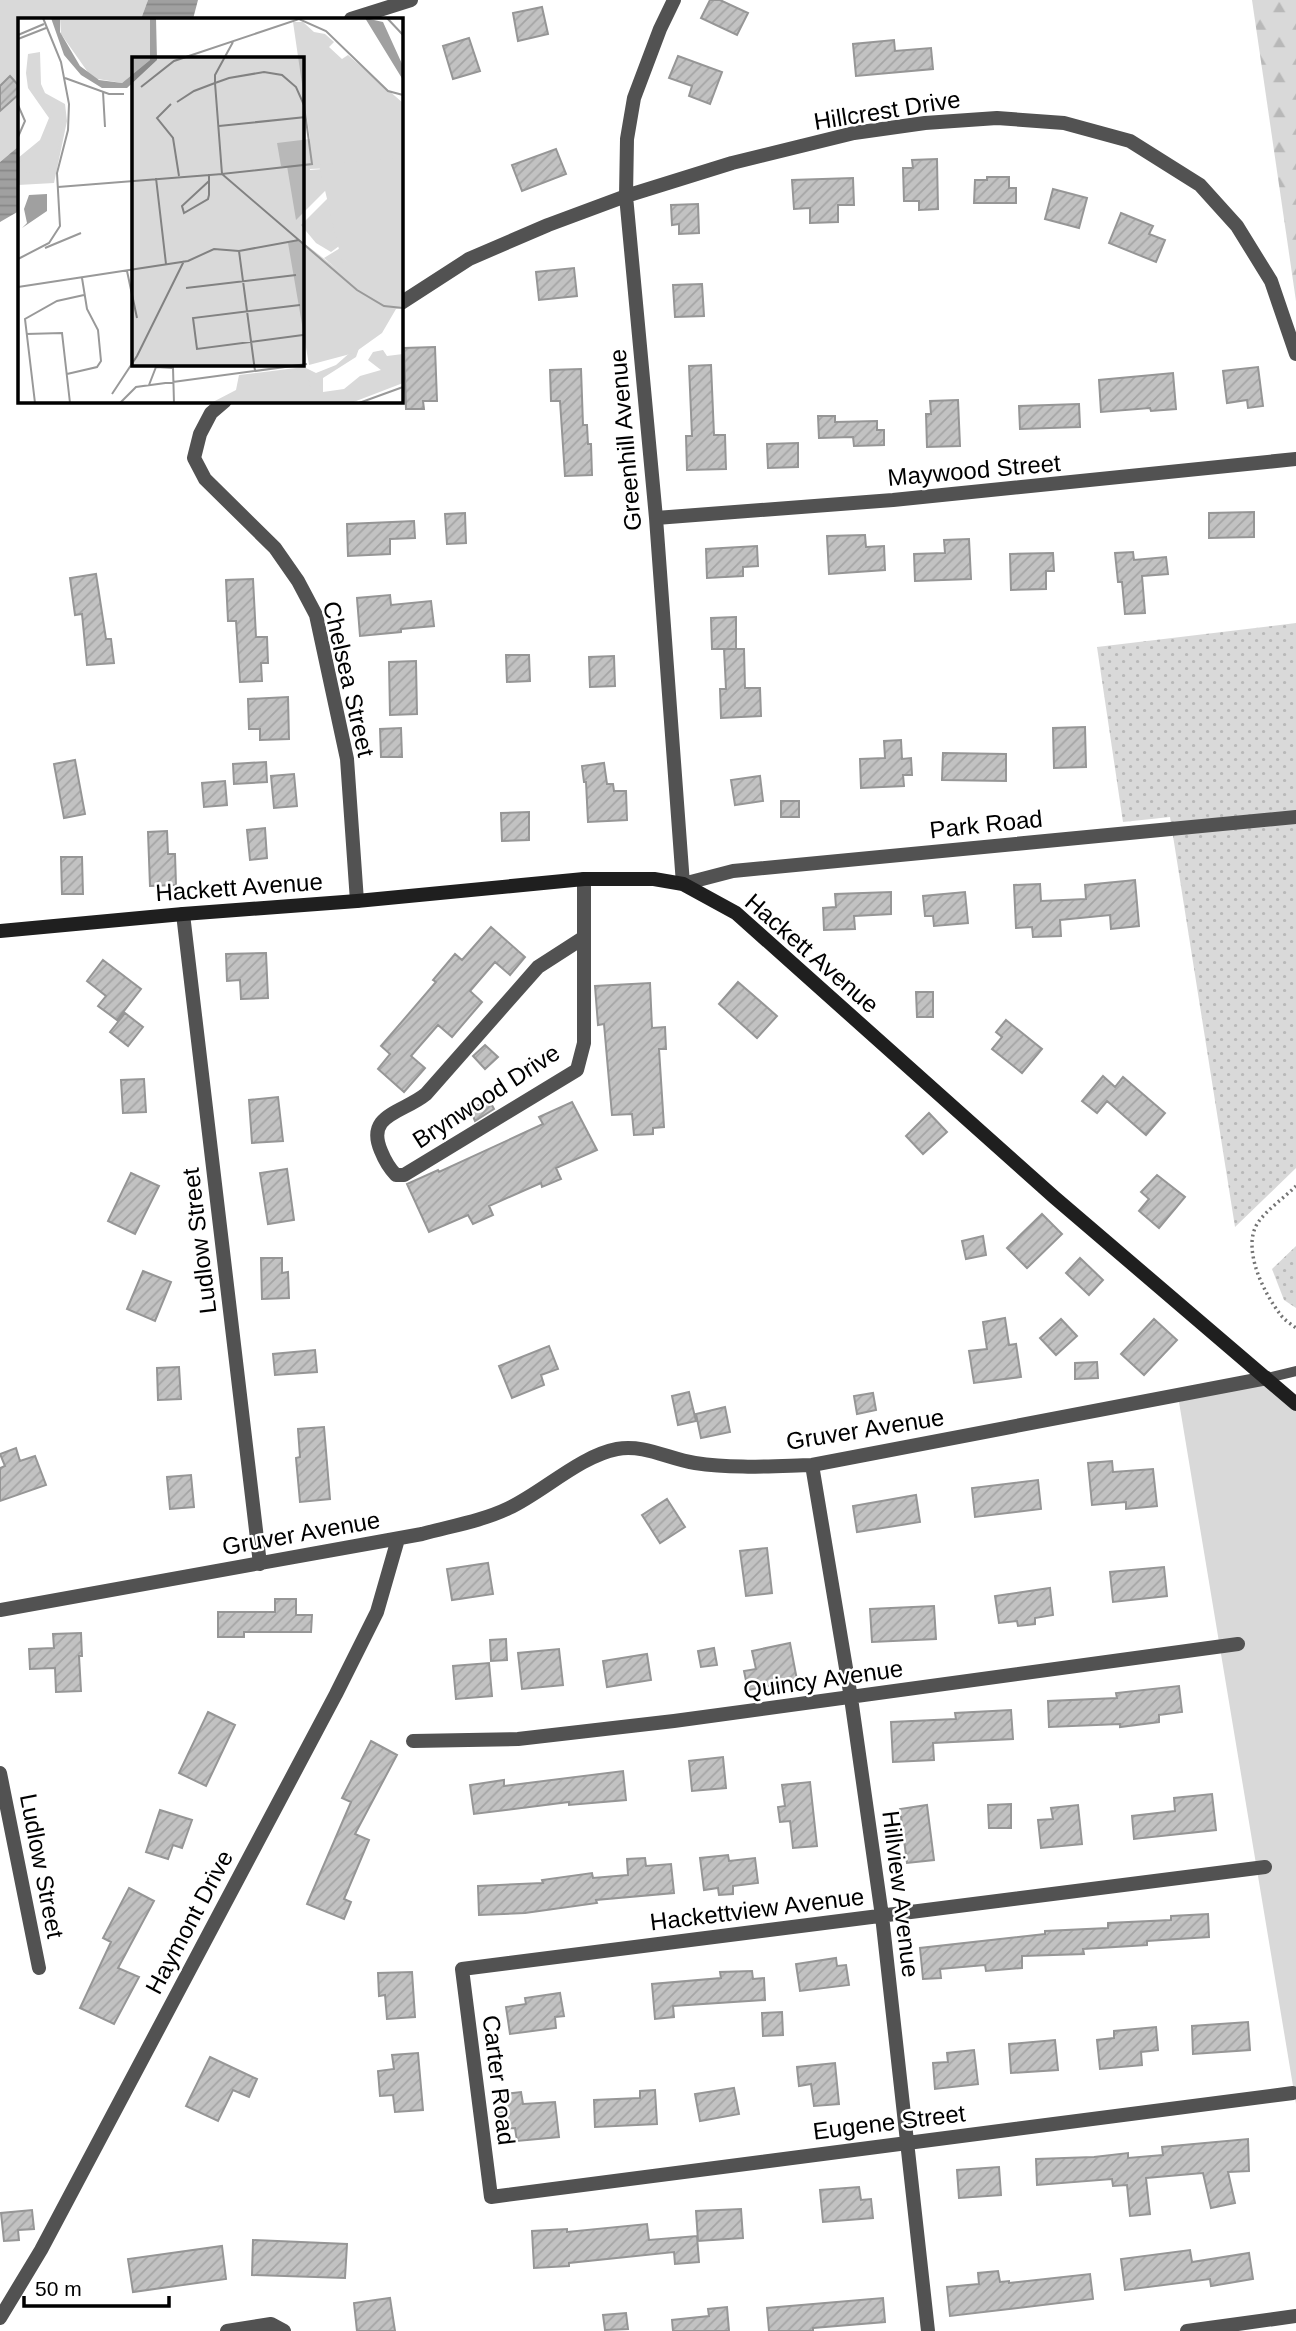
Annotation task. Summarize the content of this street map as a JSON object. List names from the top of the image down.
{
  "streets": {
    "main road": ["Hackett Avenue"],
    "street": [
      "Hillcrest Drive",
      "Greenhill Avenue",
      "Maywood Street",
      "Chelsea Street",
      "Park Road",
      "Brynwood Drive",
      "Ludlow Street",
      "Gruver Avenue",
      "Quincy Avenue",
      "Hillview Avenue",
      "Hackettview Avenue",
      "Haymont Drive",
      "Carter Road",
      "Eugene Street"
    ]
  },
  "crossings": [
    ["Hillcrest Drive", "Greenhill Avenue"],
    ["Greenhill Avenue", "Maywood Street"],
    ["Greenhill Avenue", "Park Road"],
    ["Greenhill Avenue", "Hackett Avenue"],
    ["Chelsea Street", "Hackett Avenue"],
    ["Park Road", "Hackett Avenue"],
    ["Hackett Avenue", "Brynwood Drive"],
    ["Hackett Avenue", "Ludlow Street"],
    ["Hackett Avenue", "Gruver Avenue"],
    ["Ludlow Street", "Gruver Avenue"],
    ["Gruver Avenue", "Hillview Avenue"],
    ["Gruver Avenue", "Haymont Drive"],
    ["Quincy Avenue", "Hillview Avenue"],
    ["Hillview Avenue", "Hackettview Avenue"],
    ["Hillview Avenue", "Eugene Street"],
    ["Hackettview Avenue", "Carter Road"],
    ["Carter Road", "Eugene Street"]
  ],
  "scale_bar": "50 m"
}
